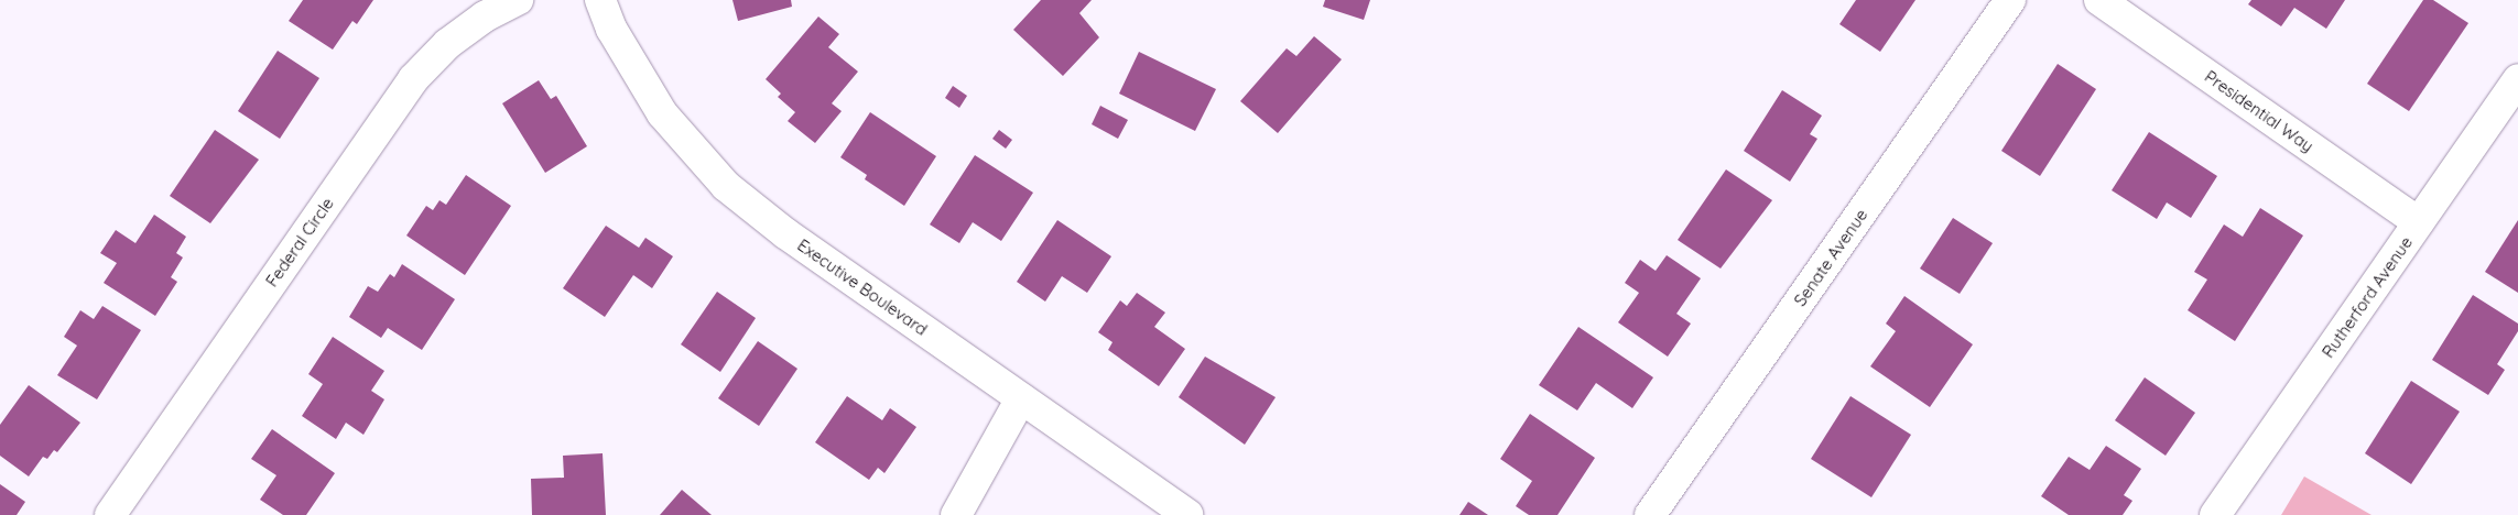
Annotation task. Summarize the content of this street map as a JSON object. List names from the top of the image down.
{
  "streets": {
    "street": [
      "Presidential Way",
      "Federal Circle",
      "Senate Avenue",
      "Executive Boulevard",
      "Rutherford Avenue"
    ]
  },
  "crossings": [
    ["Presidential Way", "Rutherford Avenue"]
  ]
}
